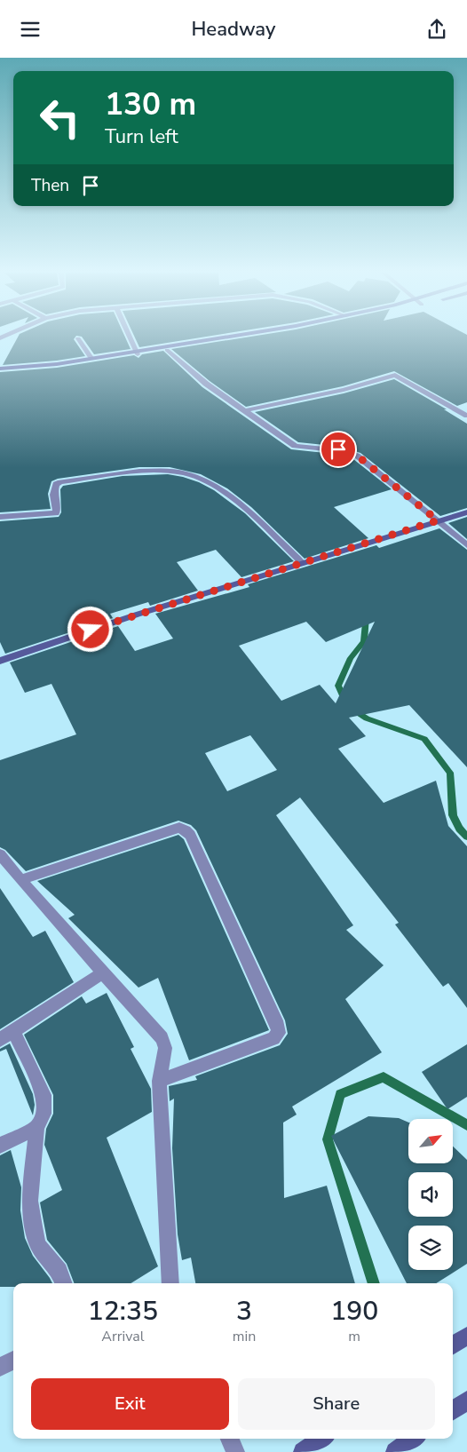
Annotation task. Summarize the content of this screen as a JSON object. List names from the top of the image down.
{
  "north": "top right",
  "page": {
    "header": "Headway",
    "turn": ["130 m", "Turn left"],
    "then": "Then",
    "eta": [
      "12:35",
      "Arrival",
      "3",
      "min",
      "190",
      "m"
    ],
    "buttons": ["Exit", "Share"]
  }
}
